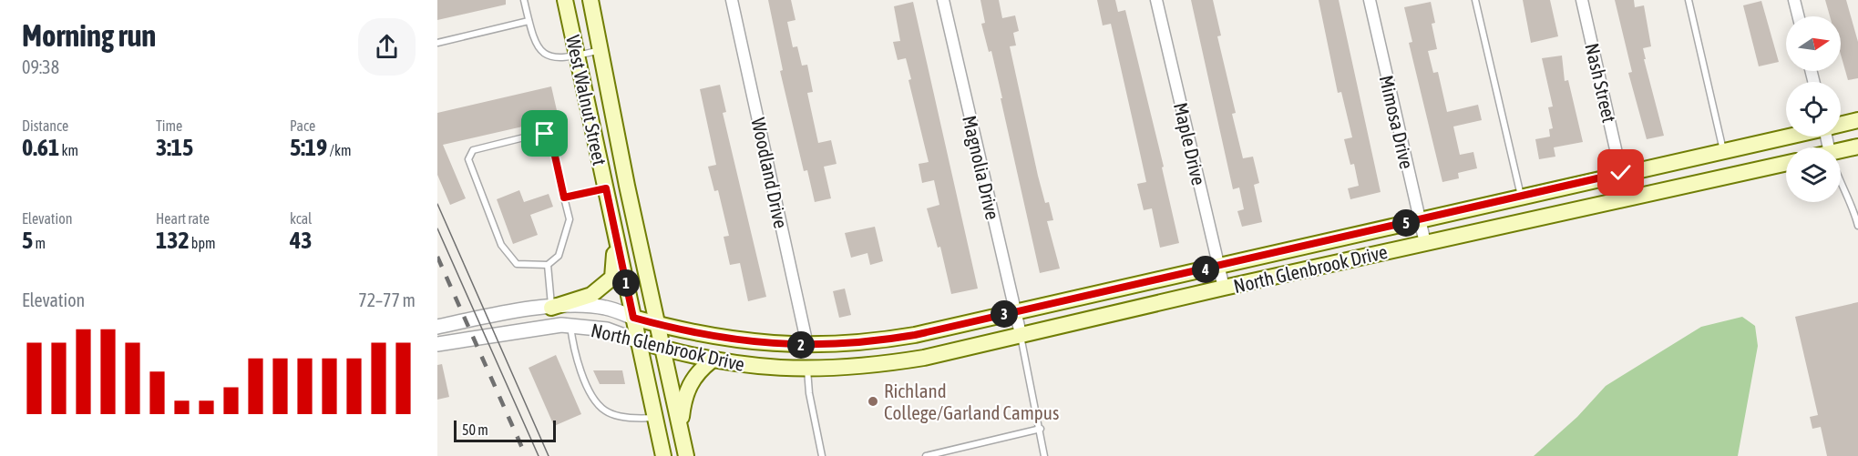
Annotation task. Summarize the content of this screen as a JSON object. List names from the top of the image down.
{
  "streets": {
    "main road": ["West Walnut Street", "North Glenbrook Drive"],
    "street": [
      "Nash Street",
      "Mimosa Drive",
      "Maple Drive",
      "Magnolia Drive",
      "Woodland Drive"
    ]
  },
  "crossings": [
    ["Nash Street", "North Glenbrook Drive"],
    ["West Walnut Street", "North Glenbrook Drive"],
    ["Mimosa Drive", "North Glenbrook Drive"],
    ["Maple Drive", "North Glenbrook Drive"],
    ["Magnolia Drive", "North Glenbrook Drive"],
    ["Woodland Drive", "North Glenbrook Drive"]
  ],
  "places": ["Richland College/Garland Campus"],
  "scale_bar": "50 m",
  "north": "right",
  "page": {
    "heading": ["Morning run", "09:38"],
    "stats": [
      ["Distance", "0.61 km"],
      ["Time", "3:15"],
      ["Pace", "5:19 /km"],
      ["Elevation", "5 m"],
      ["Heart rate", "132 bpm"],
      ["kcal", "43"]
    ],
    "pins": [
      "5",
      "4",
      "1",
      "3",
      "2"
    ],
    "chart": ["Elevation", "72–77 m"],
    "scale": "50 m"
  }
}
